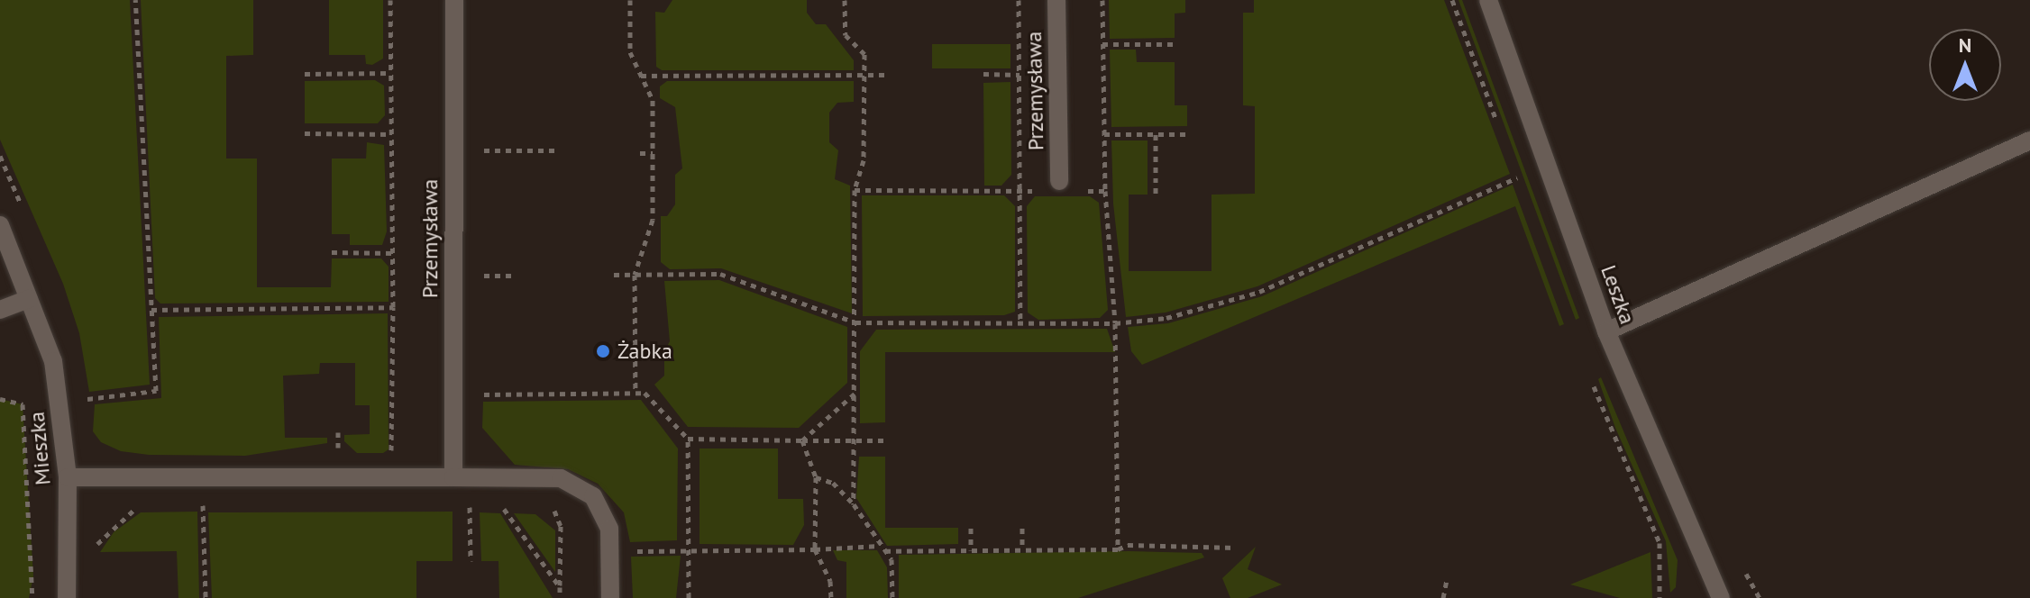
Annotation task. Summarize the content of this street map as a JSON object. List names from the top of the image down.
{
  "streets": {
    "street": ["Przemysława", "Leszka", "Mieszka"]
  },
  "places": ["Żabka"],
  "north": "top"
}
